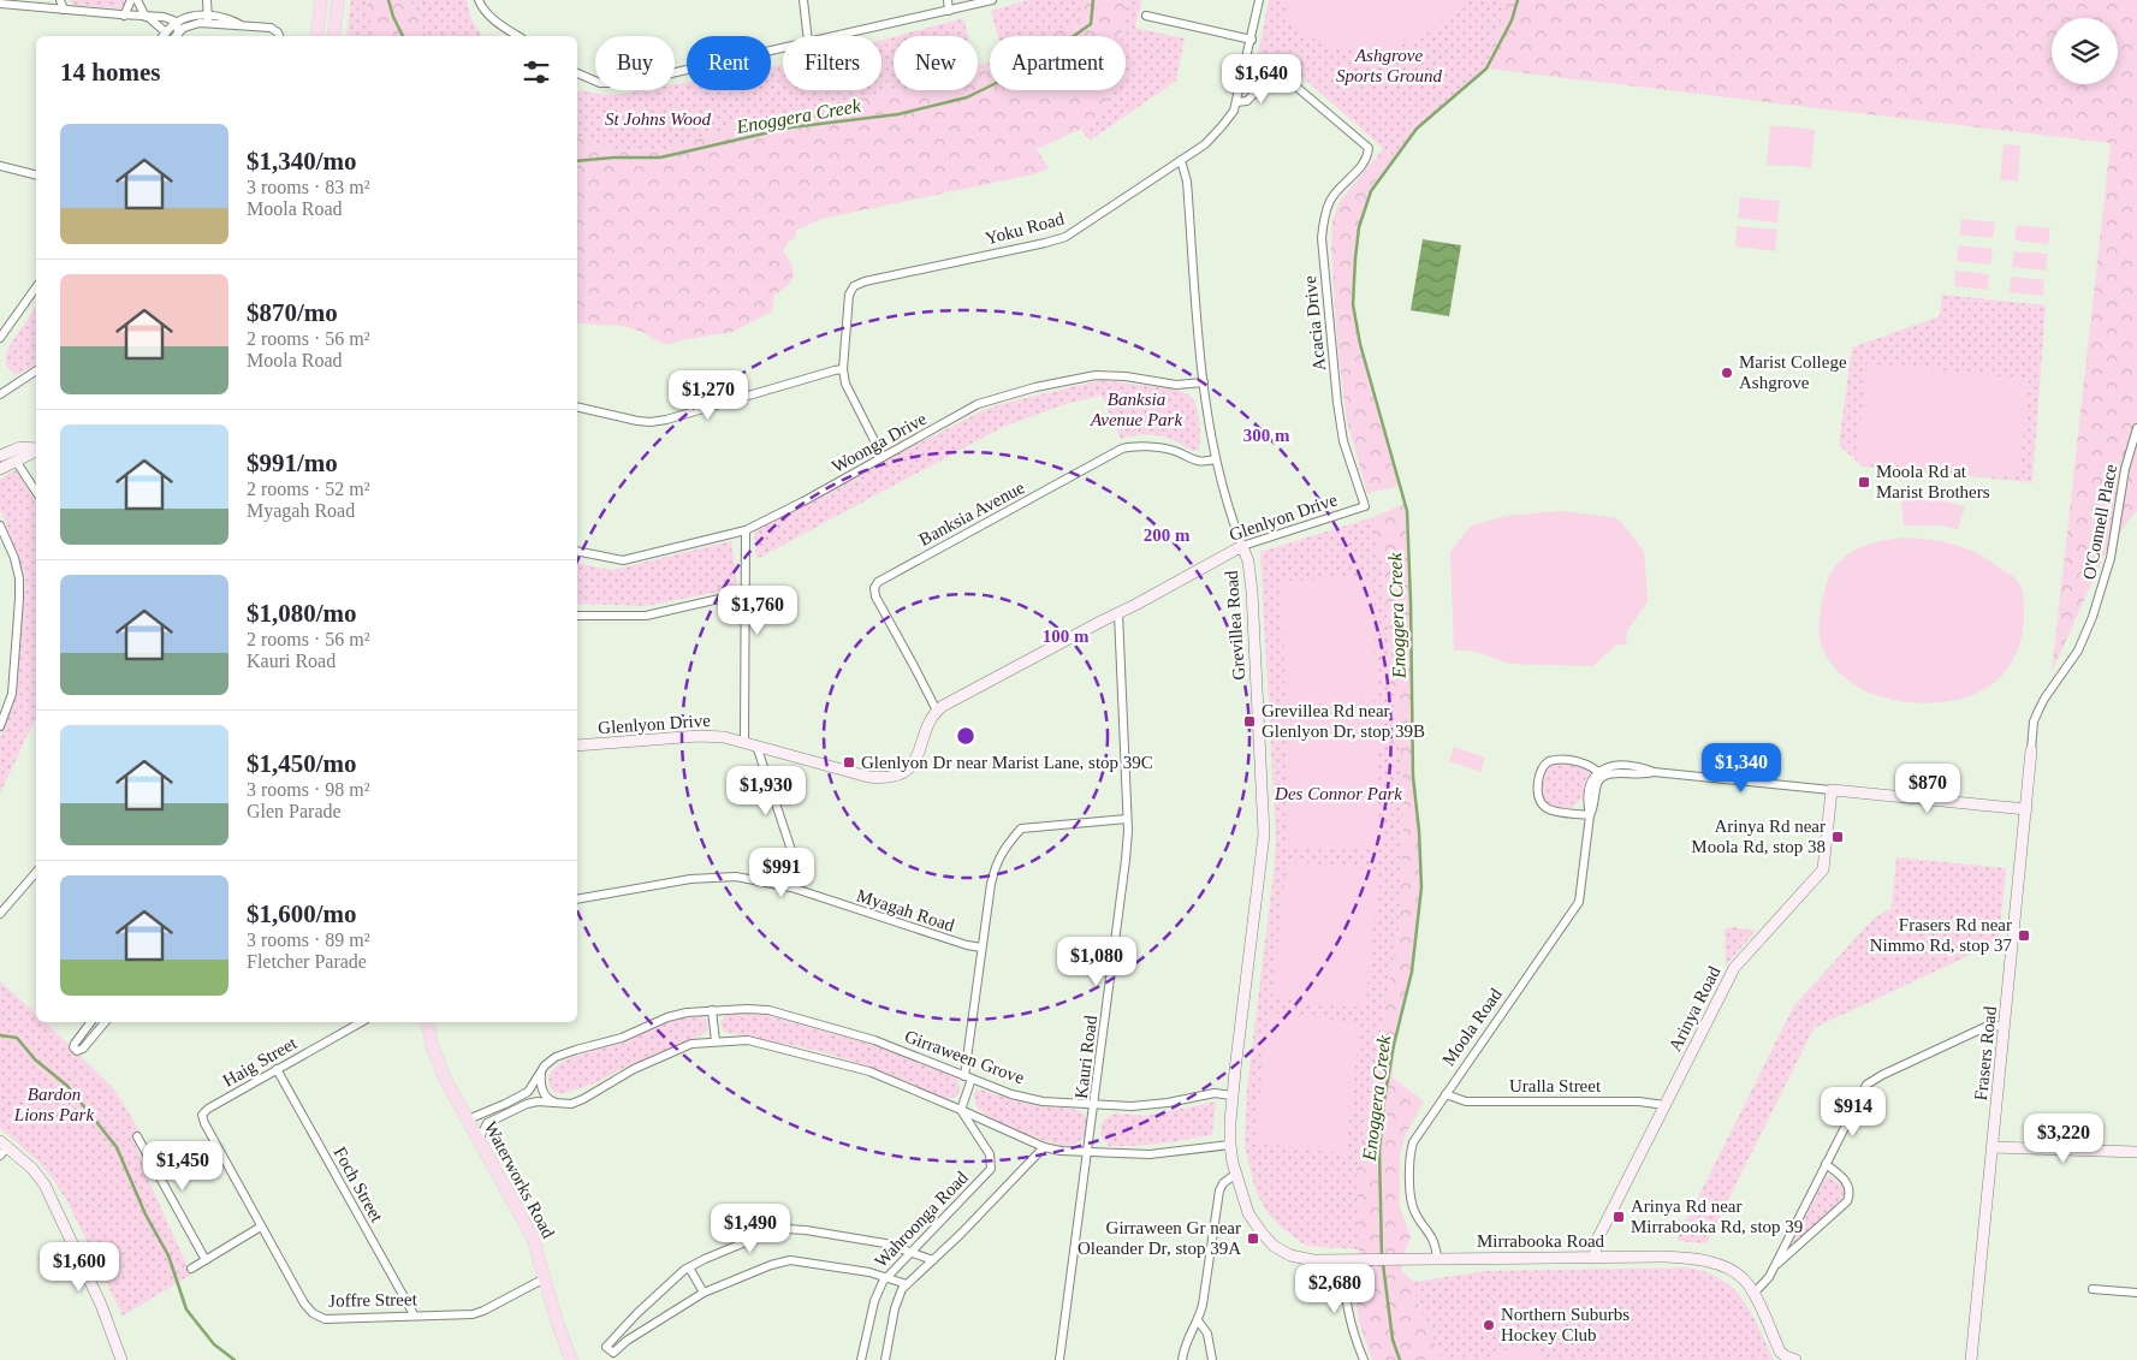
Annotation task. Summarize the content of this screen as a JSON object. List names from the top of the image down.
{
  "streets": {
    "main road": ["Waterworks Road"],
    "street": [
      "Yoku Road",
      "Acacia Drive",
      "Woonga Drive",
      "Banksia Avenue",
      "Glenlyon Drive",
      "O'Connell Place",
      "Grevillea Road",
      "Myagah Road",
      "Arinya Road",
      "Moola Road",
      "Frasers Road",
      "Girraween Grove",
      "Kauri Road",
      "Haig Street",
      "Uralla Street",
      "Foch Street",
      "Wahroonga Road",
      "Mirrabooka Road",
      "Joffre Street"
    ]
  },
  "crossings": [
    ["Yoku Road", "Acacia Drive"],
    ["Yoku Road", "Woonga Drive"],
    ["Yoku Road", "Grevillea Road"],
    ["Acacia Drive", "Glenlyon Drive"],
    ["Woonga Drive", "Grevillea Road"],
    ["Banksia Avenue", "Glenlyon Drive"],
    ["Banksia Avenue", "Grevillea Road"],
    ["Glenlyon Drive", "Grevillea Road"],
    ["Glenlyon Drive", "Kauri Road"],
    ["O'Connell Place", "Frasers Road"],
    ["Grevillea Road", "Girraween Grove"],
    ["Arinya Road", "Uralla Street"],
    ["Arinya Road", "Mirrabooka Road"],
    ["Moola Road", "Uralla Street"],
    ["Moola Road", "Mirrabooka Road"],
    ["Girraween Grove", "Kauri Road"],
    ["Girraween Grove", "Waterworks Road"],
    ["Girraween Grove", "Wahroonga Road"],
    ["Haig Street", "Foch Street"],
    ["Haig Street", "Joffre Street"],
    ["Waterworks Road", "Joffre Street"],
    ["Foch Street", "Joffre Street"]
  ],
  "water": ["Enoggera Creek"],
  "parks": [
    "Ashgrove Sports Ground",
    "St Johns Wood",
    "Banksia Avenue Park",
    "Des Connor Park",
    "Bardon Lions Park"
  ],
  "places": {
    "other": ["Marist College Ashgrove", "Northern Suburbs Hockey Club"],
    "transit": [
      "Moola Rd at Marist Brothers",
      "Grevillea Rd near Glenlyon Dr, stop 39B",
      "Glenlyon Dr near Marist Lane, stop 39C",
      "Arinya Rd near Moola Rd, stop 38",
      "Frasers Rd near Nimmo Rd, stop 37",
      "Arinya Rd near Mirrabooka Rd, stop 39",
      "Girraween Gr near Oleander Dr, stop 39A"
    ]
  },
  "page": {
    "chip": [
      "Buy",
      "Rent",
      "Filters",
      "New",
      "Apartment"
    ],
    "heading": "14 homes",
    "price": [
      "$1,640",
      "$1,270",
      "$1,760",
      "$1,340",
      "$870",
      "$1,930",
      "$991",
      "$1,080",
      "$914",
      "$3,220",
      "$1,450",
      "$1,490",
      "$1,600",
      "$2,680"
    ],
    "list": [
      {
        "name": "$1,340/mo",
        "note": "3 rooms · 83 m² · Moola Road"
      },
      {
        "name": "$870/mo",
        "note": "2 rooms · 56 m² · Moola Road"
      },
      {
        "name": "$991/mo",
        "note": "2 rooms · 52 m² · Myagah Road"
      },
      {
        "name": "$1,080/mo",
        "note": "2 rooms · 56 m² · Kauri Road"
      },
      {
        "name": "$1,450/mo",
        "note": "3 rooms · 98 m² · Glen Parade"
      },
      {
        "name": "$1,600/mo",
        "note": "3 rooms · 89 m² · Fletcher Parade"
      }
    ]
  },
  "rings": ["300 m", "200 m", "100 m"]
}
